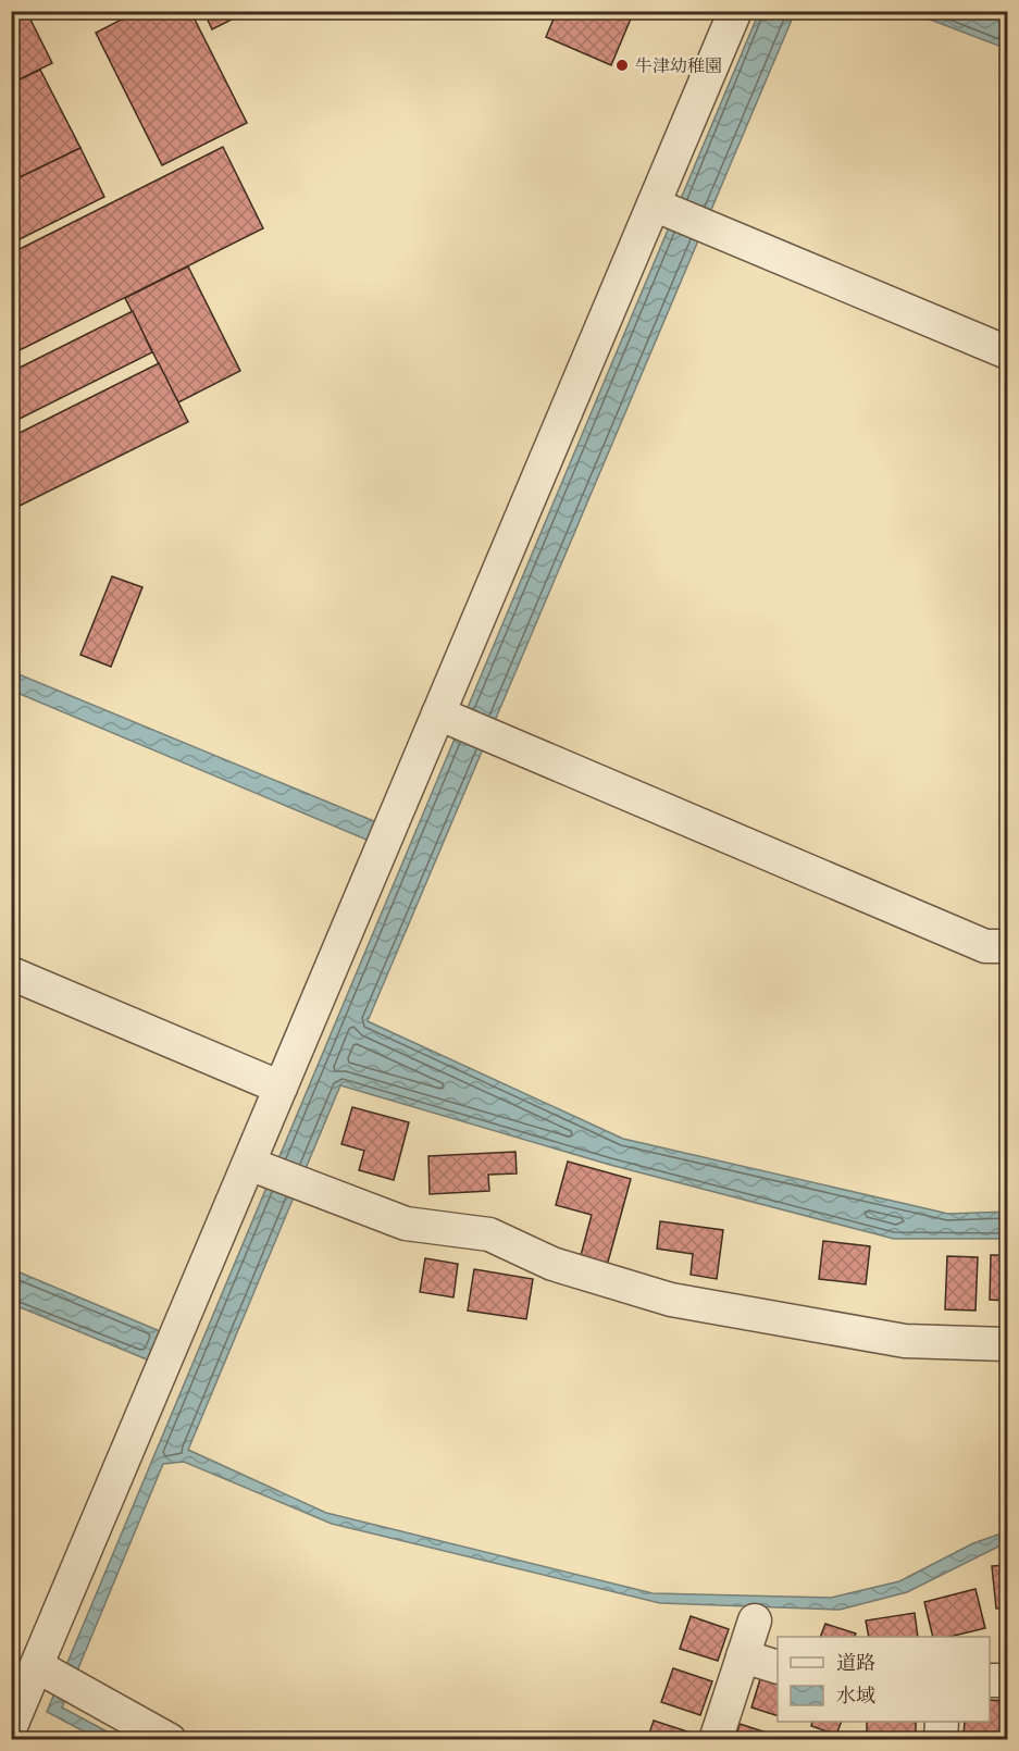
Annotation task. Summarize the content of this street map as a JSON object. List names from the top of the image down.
{
  "places": ["牛津幼稚園"],
  "legend": ["道路", "水域"]
}
